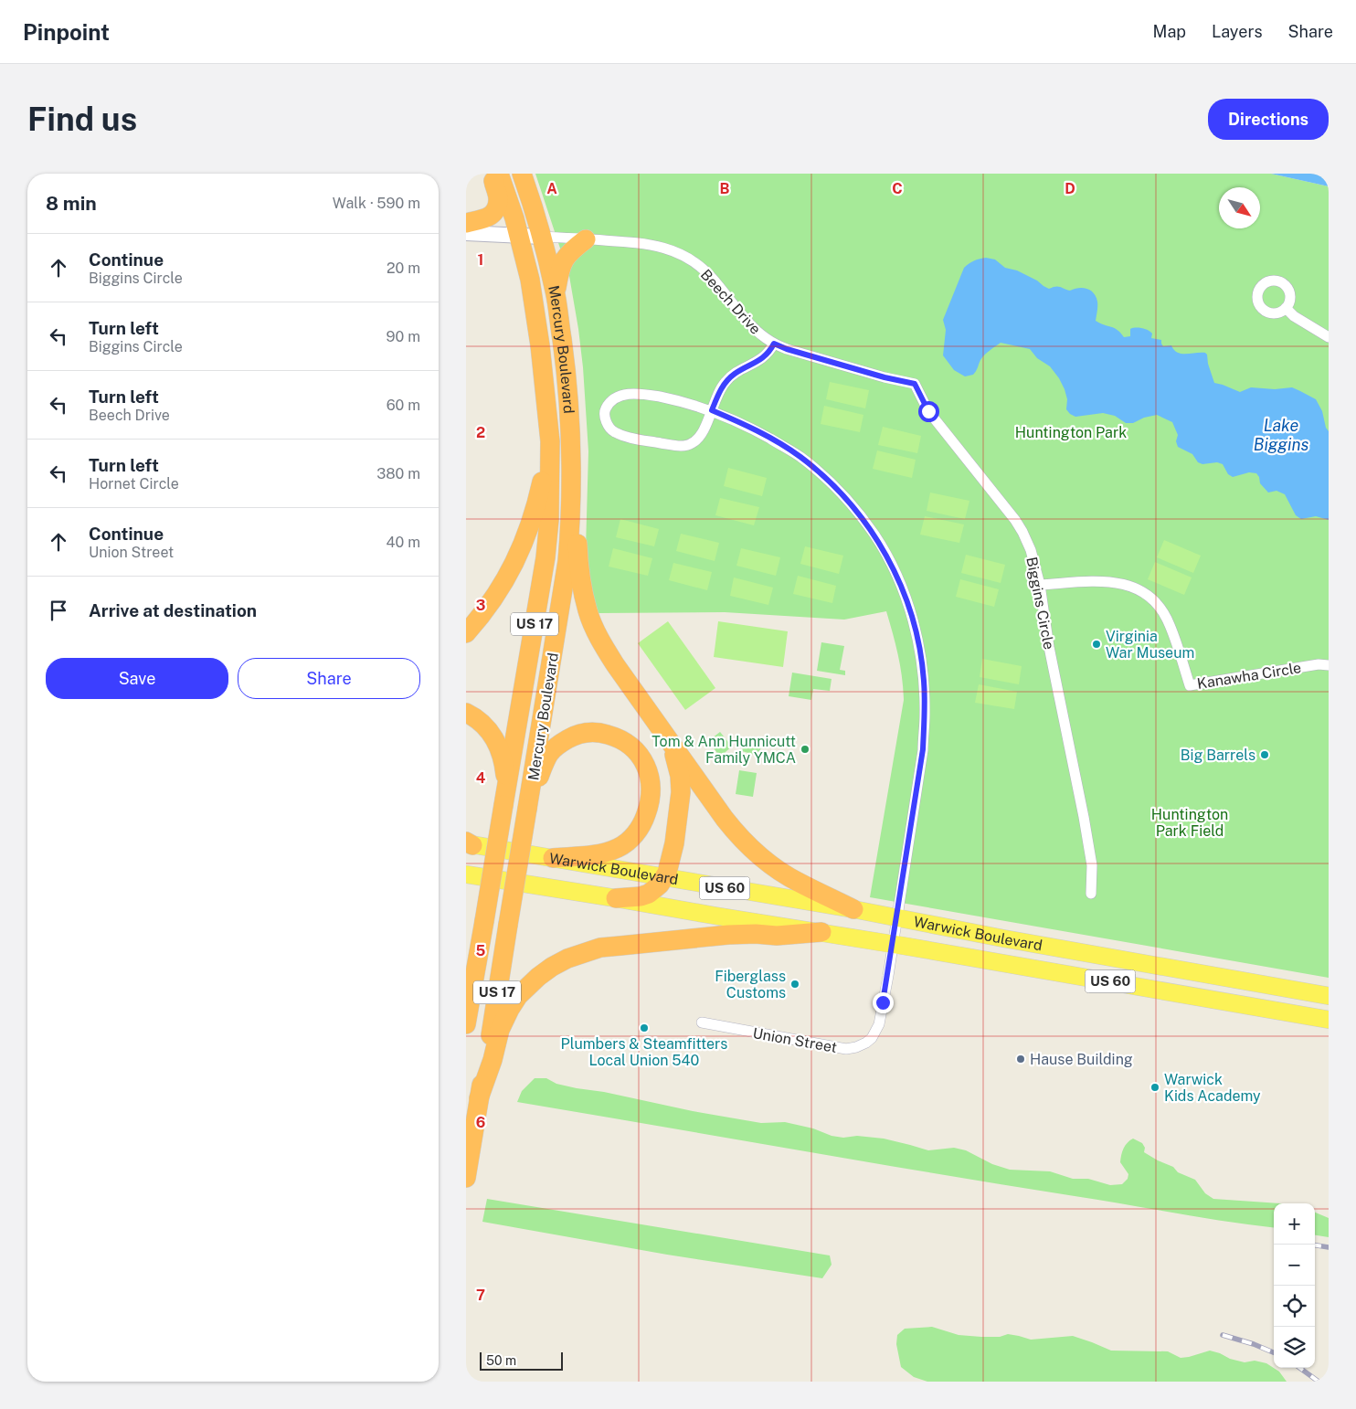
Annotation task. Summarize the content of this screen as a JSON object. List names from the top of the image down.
{
  "streets": {
    "highway": ["Mercury Boulevard", "US 17"],
    "main road": ["Warwick Boulevard", "US 60"],
    "street": [
      "Beech Drive",
      "Biggins Circle",
      "Kanawha Circle",
      "Union Street"
    ]
  },
  "crossings": [
    ["Beech Drive", "Mercury Boulevard"],
    ["Beech Drive", "Biggins Circle"],
    ["Biggins Circle", "Kanawha Circle"],
    ["Warwick Boulevard", "Union Street"]
  ],
  "water": ["Lake Biggins"],
  "parks": ["Huntington Park", "Huntington Park Field"],
  "places": [
    "Virginia War Museum",
    "Tom & Ann Hunnicutt Family YMCA",
    "Big Barrels",
    "Fiberglass Customs",
    "Plumbers & Steamfitters Local Union 540",
    "Hause Building",
    "Warwick Kids Academy"
  ],
  "scale_bar": "50 m",
  "north": "bottom right",
  "page": {
    "header": "Pinpoint",
    "nav": ["Map", "Layers", "Share"],
    "buttons": [
      "Directions",
      ["Save", "Share"]
    ],
    "title": "Find us",
    "heading": ["8 min", "Walk · 590 m"],
    "list": [
      ["Continue", "Biggins Circle", "20 m"],
      ["Turn left", "Biggins Circle", "90 m"],
      ["Turn left", "Beech Drive", "60 m"],
      ["Turn left", "Hornet Circle", "380 m"],
      ["Continue", "Union Street", "40 m"],
      "Arrive at destination"
    ],
    "map_buttons": ["+", "−"],
    "scale": "50 m"
  },
  "grid": {
    "columns": [
      "A",
      "B",
      "C",
      "D"
    ],
    "rows": [
      "1",
      "2",
      "3",
      "4",
      "5",
      "6",
      "7"
    ]
  }
}
